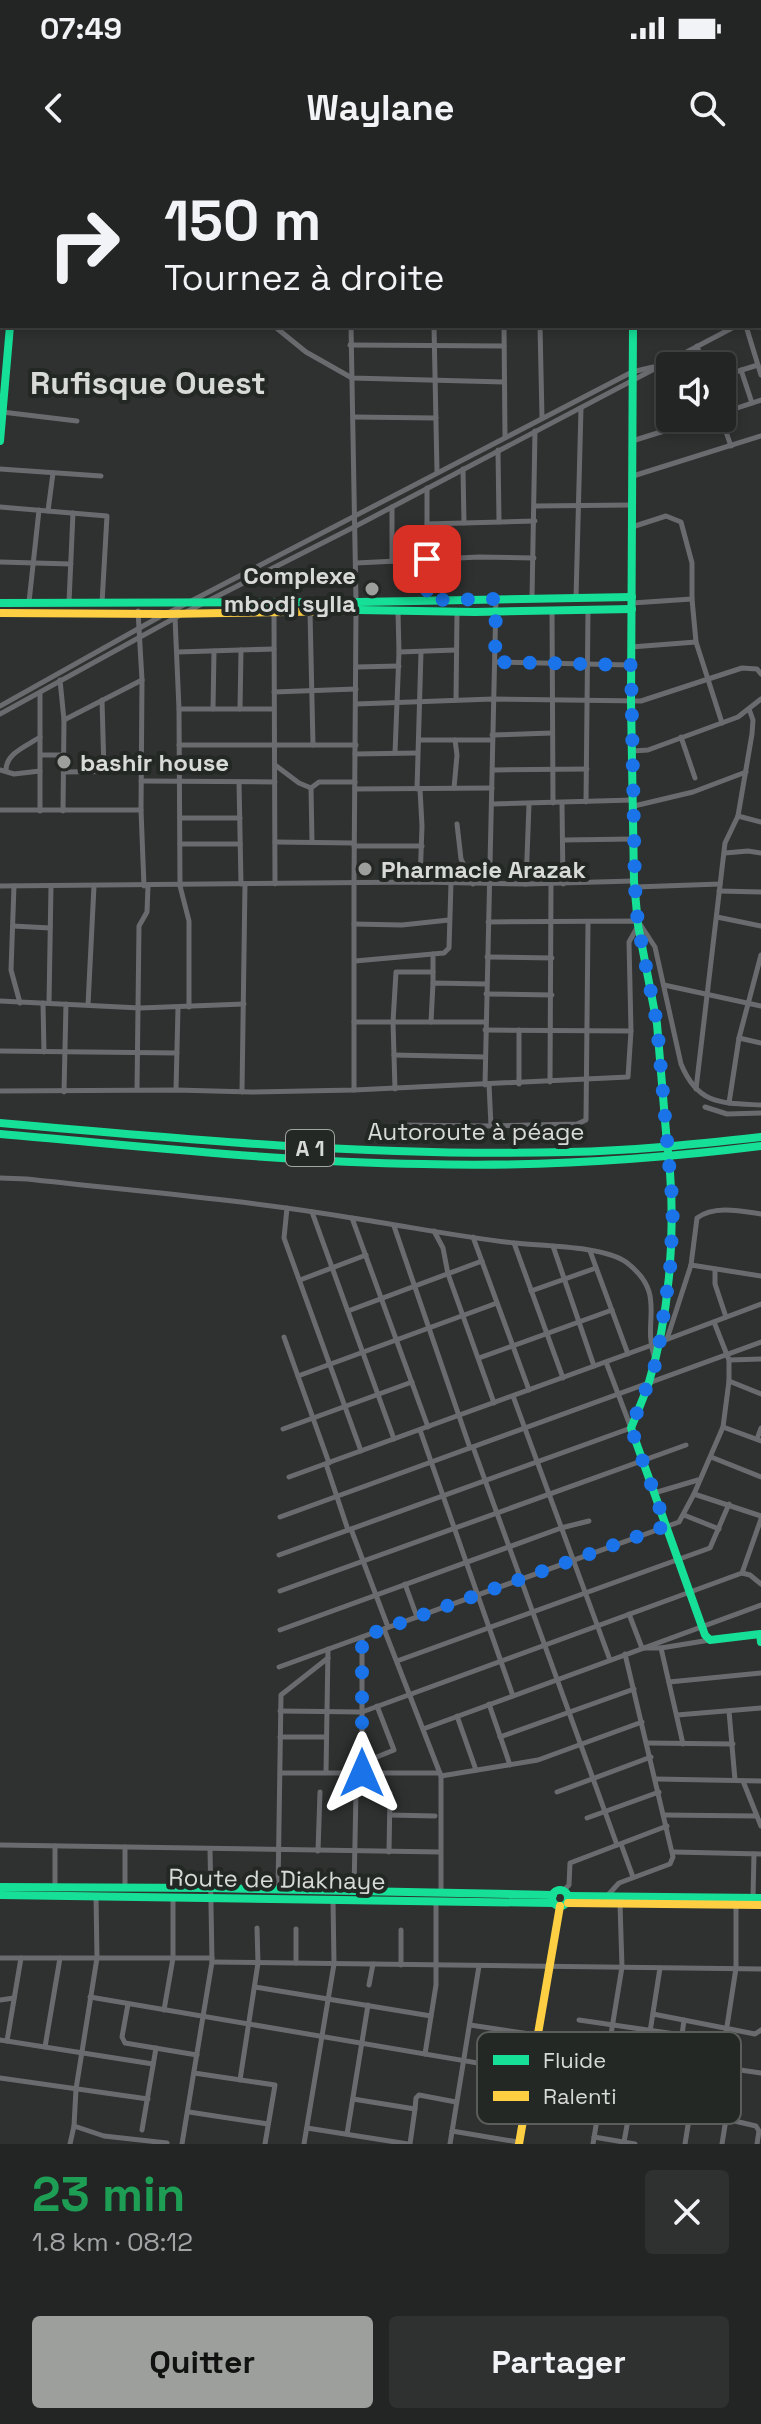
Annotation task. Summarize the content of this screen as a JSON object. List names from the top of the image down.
{
  "streets": {
    "main road": ["Autoroute à péage", "A 1", "Route de Diakhaye"]
  },
  "districts": ["Rufisque Ouest"],
  "places": ["Complexe mbodj sylla", "bashir house", "Pharmacie Arazak"],
  "legend": ["Fluide", "Ralenti"],
  "page": {
    "status": "07:49",
    "header": "Waylane",
    "turn": ["150 m", "Tournez à droite"],
    "heading": ["23 min", "1.8 km · 08:12"],
    "buttons": ["Quitter", "Partager"]
  }
}
